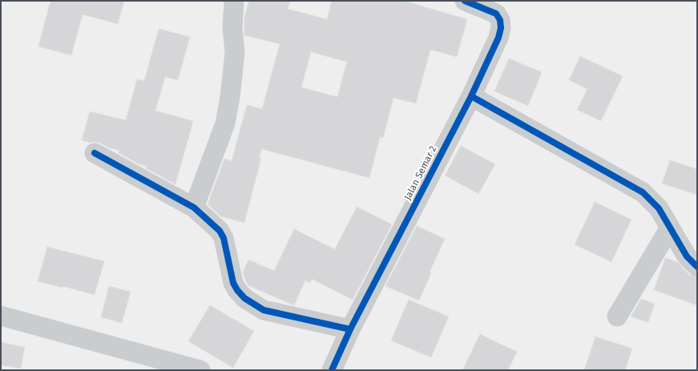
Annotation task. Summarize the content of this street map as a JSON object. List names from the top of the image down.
{
  "streets": {
    "street": ["Jalan Semar 2"]
  }
}
